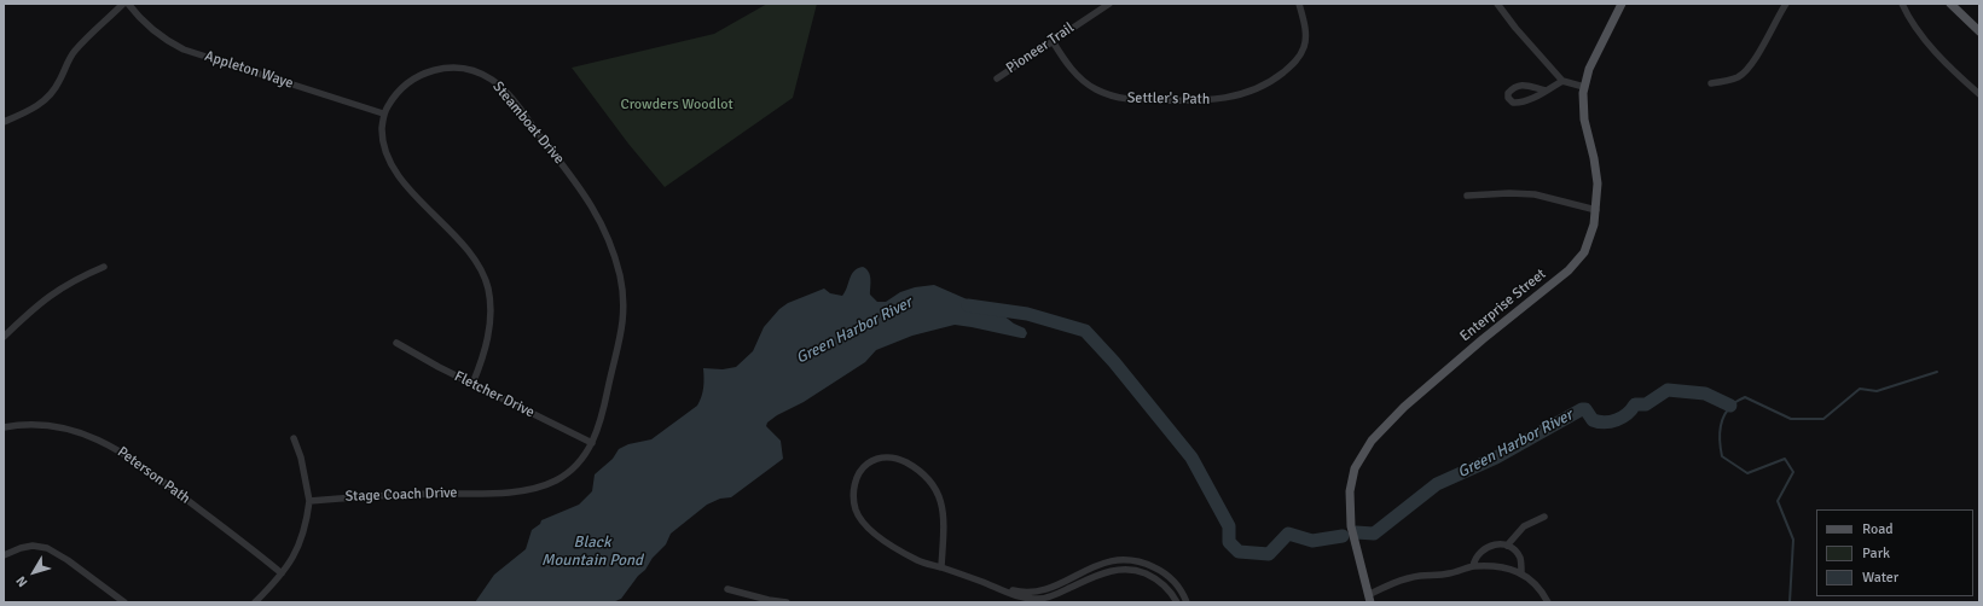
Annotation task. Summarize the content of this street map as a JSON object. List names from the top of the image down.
{
  "streets": {
    "main road": ["Enterprise Street"],
    "street": [
      "Pioneer Trail",
      "Appleton Waye",
      "Settler's Path",
      "Steamboat Drive",
      "Fletcher Drive",
      "Peterson Path",
      "Stage Coach Drive"
    ]
  },
  "crossings": [
    ["Pioneer Trail", "Settler's Path"],
    ["Appleton Waye", "Steamboat Drive"],
    ["Steamboat Drive", "Fletcher Drive"],
    ["Steamboat Drive", "Stage Coach Drive"],
    ["Fletcher Drive", "Stage Coach Drive"]
  ],
  "water": ["Green Harbor River", "Black Mountain Pond"],
  "parks": ["Crowders Woodlot"],
  "legend": ["Road", "Park", "Water"],
  "north": "bottom left"
}
